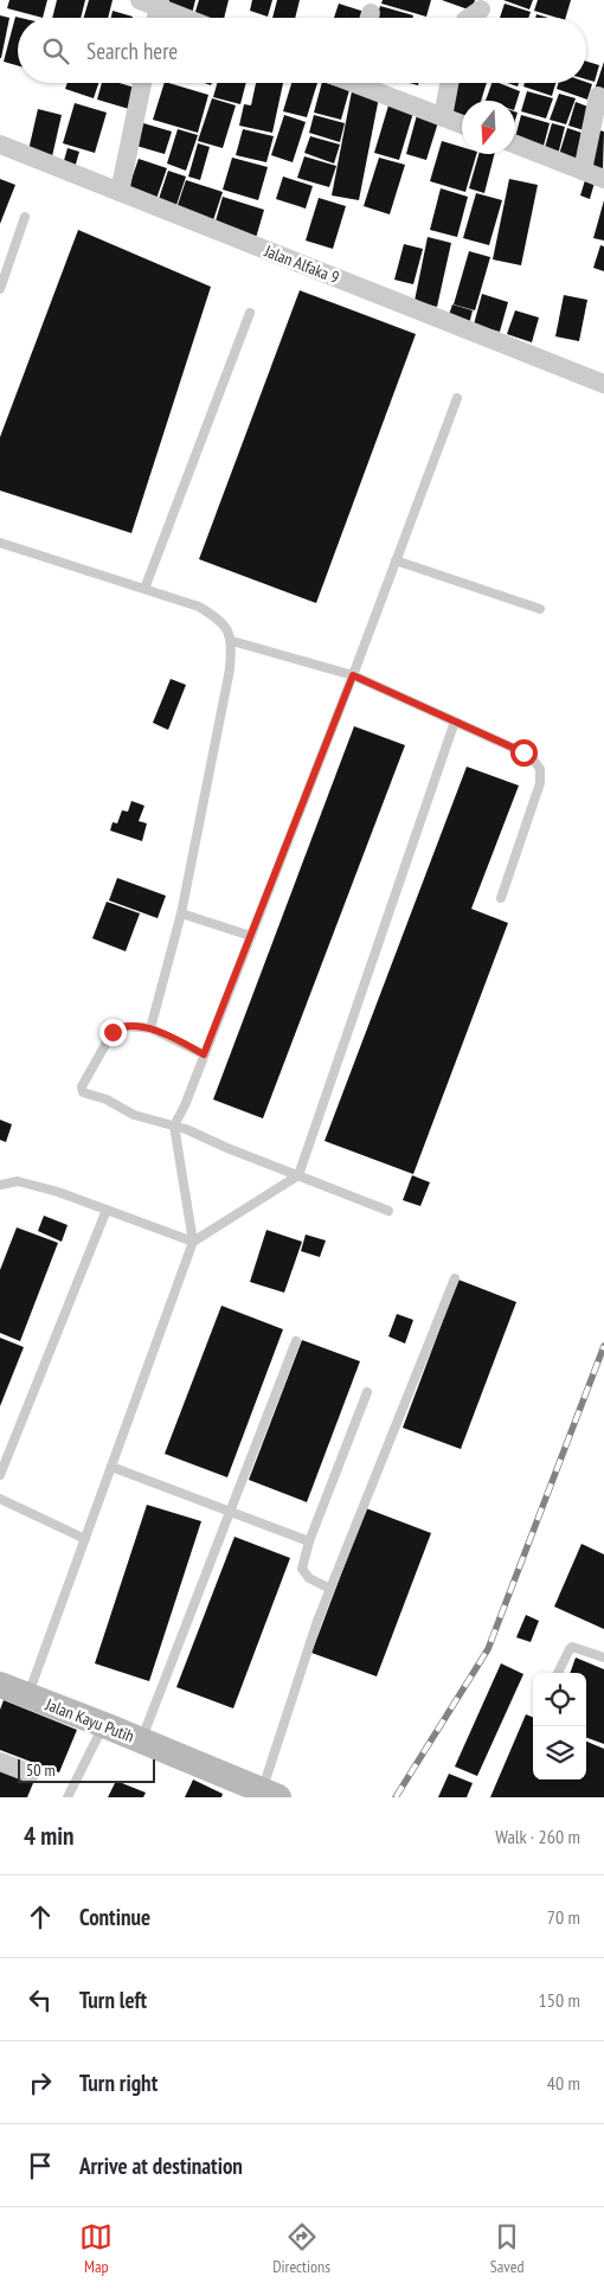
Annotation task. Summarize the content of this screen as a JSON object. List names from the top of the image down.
{
  "streets": {
    "street": ["Jalan Alfaka 9", "Jalan Kayu Putih"]
  },
  "scale_bar": "50 m",
  "north": "bottom",
  "page": {
    "search": "Search here",
    "scale": "50 m",
    "heading": ["4 min", "Walk · 260 m"],
    "list": [
      ["Continue", "70 m"],
      ["Turn left", "150 m"],
      ["Turn right", "40 m"],
      "Arrive at destination"
    ],
    "nav": ["Map", "Directions", "Saved"]
  }
}
